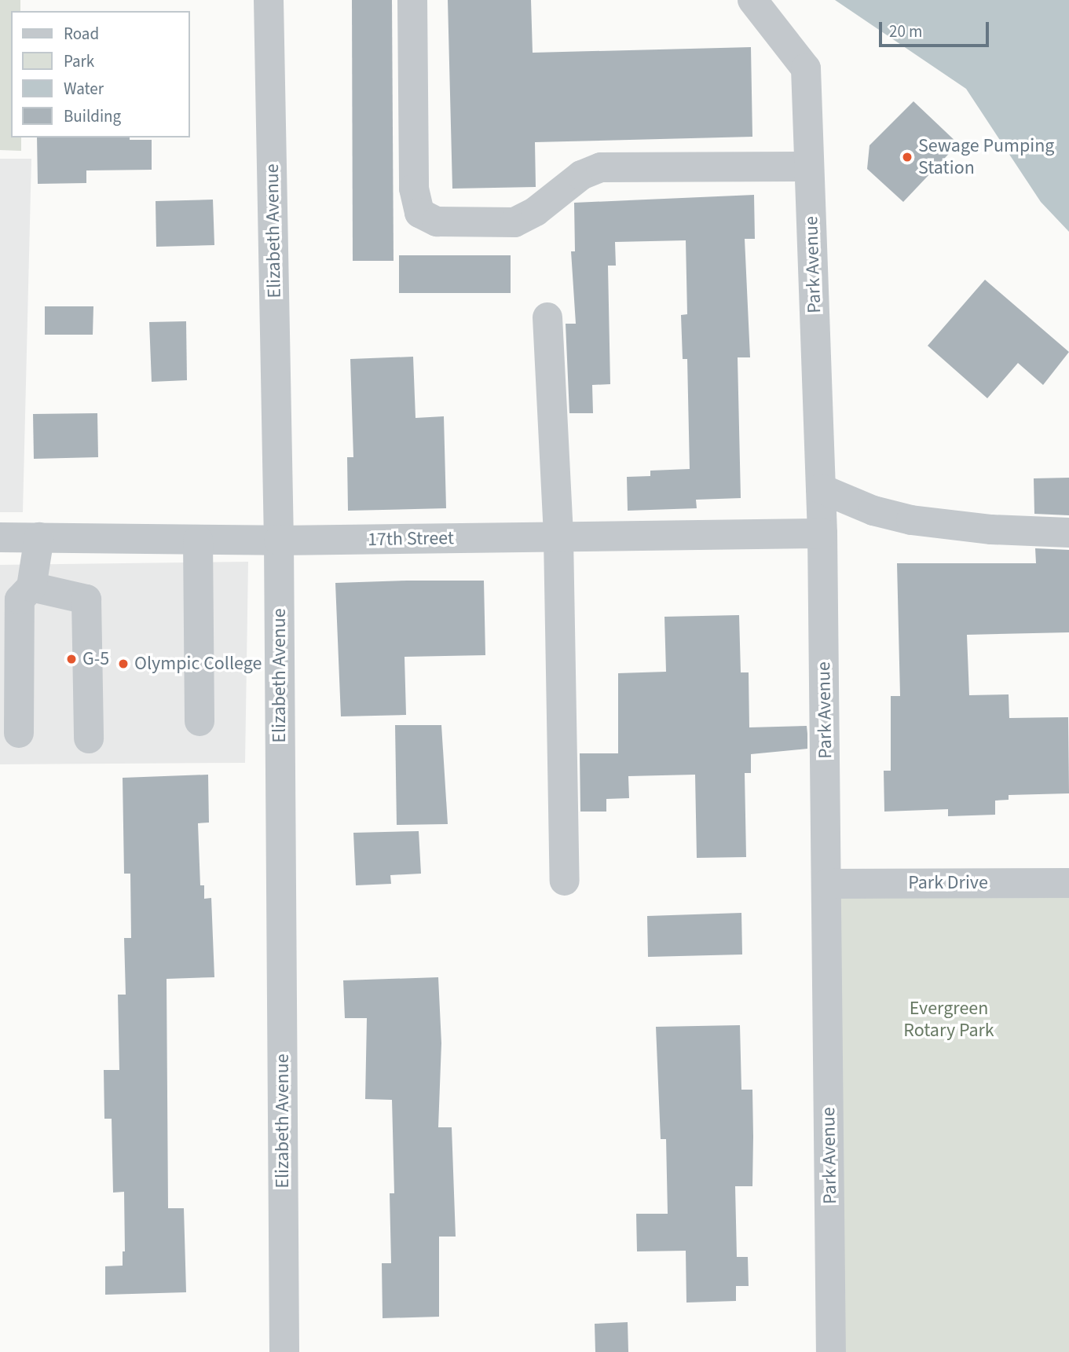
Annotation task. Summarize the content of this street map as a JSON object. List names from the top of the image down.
{
  "streets": {
    "street": [
      "Elizabeth Avenue",
      "Park Avenue",
      "17th Street",
      "Park Drive"
    ]
  },
  "crossings": [
    ["Elizabeth Avenue", "17th Street"],
    ["Park Avenue", "17th Street"],
    ["Park Avenue", "Park Drive"]
  ],
  "parks": ["Evergreen Rotary Park"],
  "places": ["Sewage Pumping Station", "G-5", "Olympic College"],
  "legend": [
    "Road",
    "Park",
    "Water",
    "Building"
  ],
  "scale_bar": "20 m"
}
